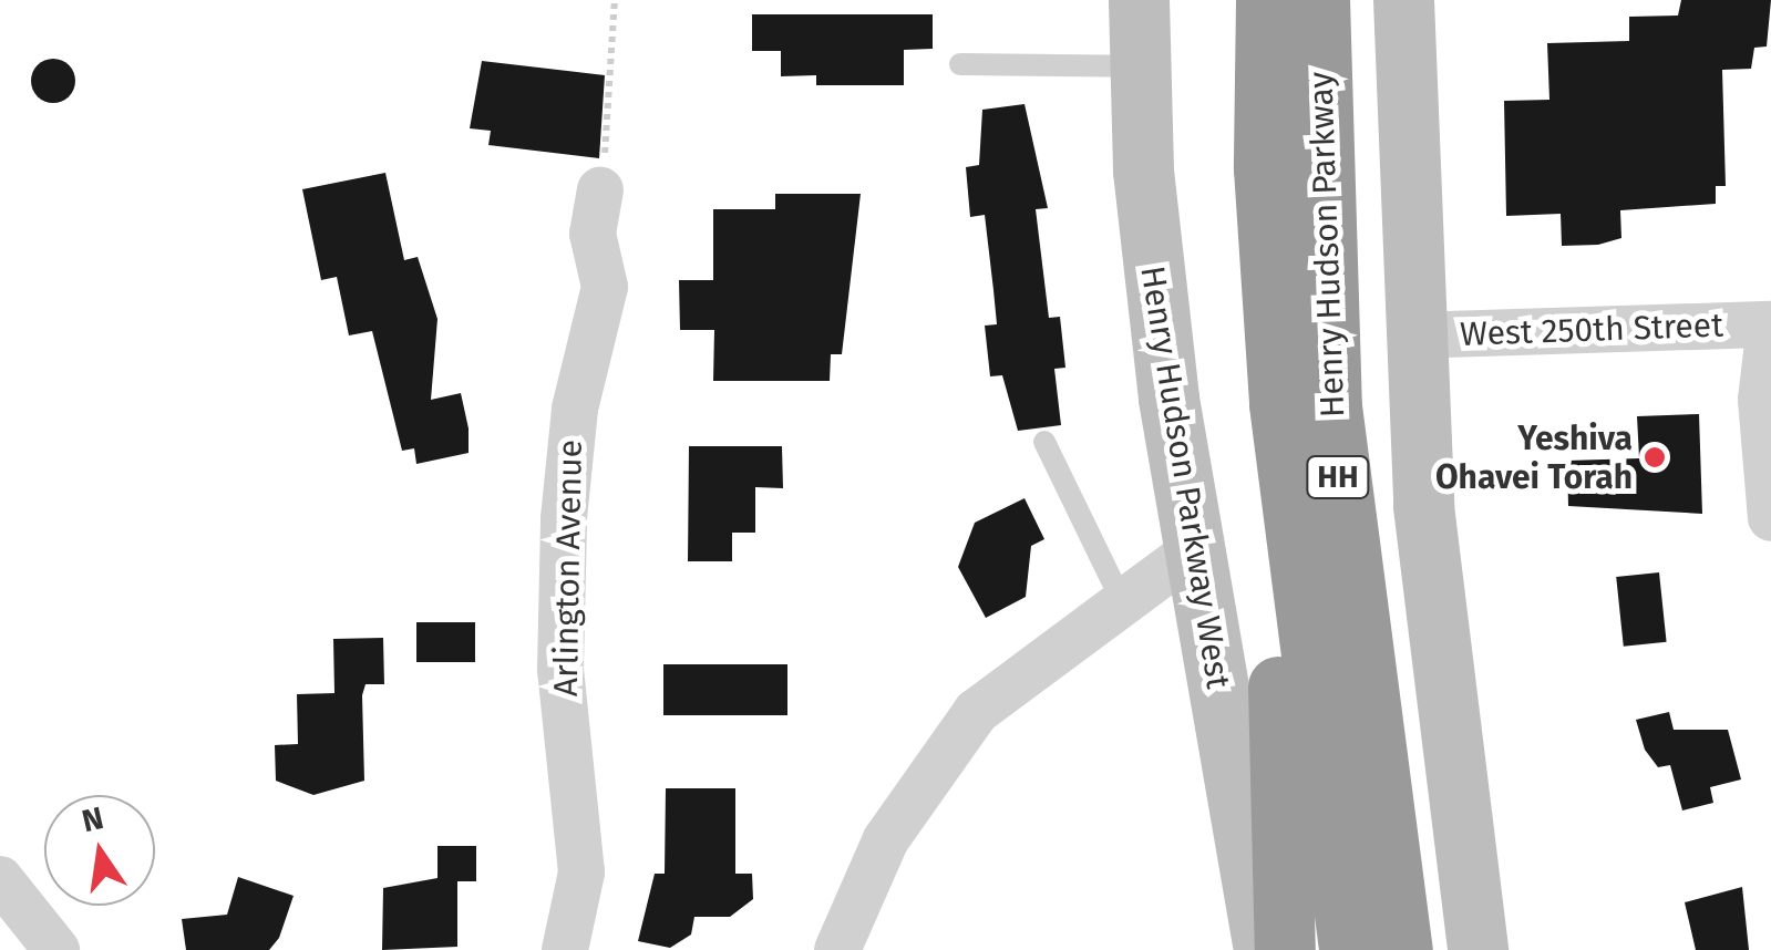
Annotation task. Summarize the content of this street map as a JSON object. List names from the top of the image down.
{
  "streets": {
    "highway": ["Henry Hudson Parkway", "HH"],
    "main road": ["Henry Hudson Parkway West"],
    "street": ["West 250th Street", "Arlington Avenue"]
  },
  "places": ["Yeshiva Ohavei Torah"],
  "north": "top"
}
